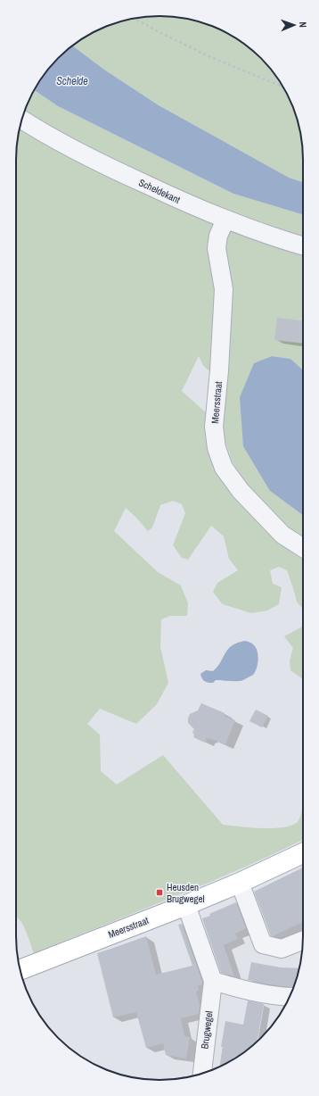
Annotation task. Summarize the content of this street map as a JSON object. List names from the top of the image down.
{
  "streets": {
    "main road": ["Meersstraat"],
    "street": ["Scheldekant", "Brugwegel"]
  },
  "crossings": [
    ["Scheldekant", "Meersstraat"],
    ["Meersstraat", "Brugwegel"]
  ],
  "water": ["Schelde"],
  "places": {
    "transit": ["Heusden Brugwegel"]
  },
  "north": "right"
}
